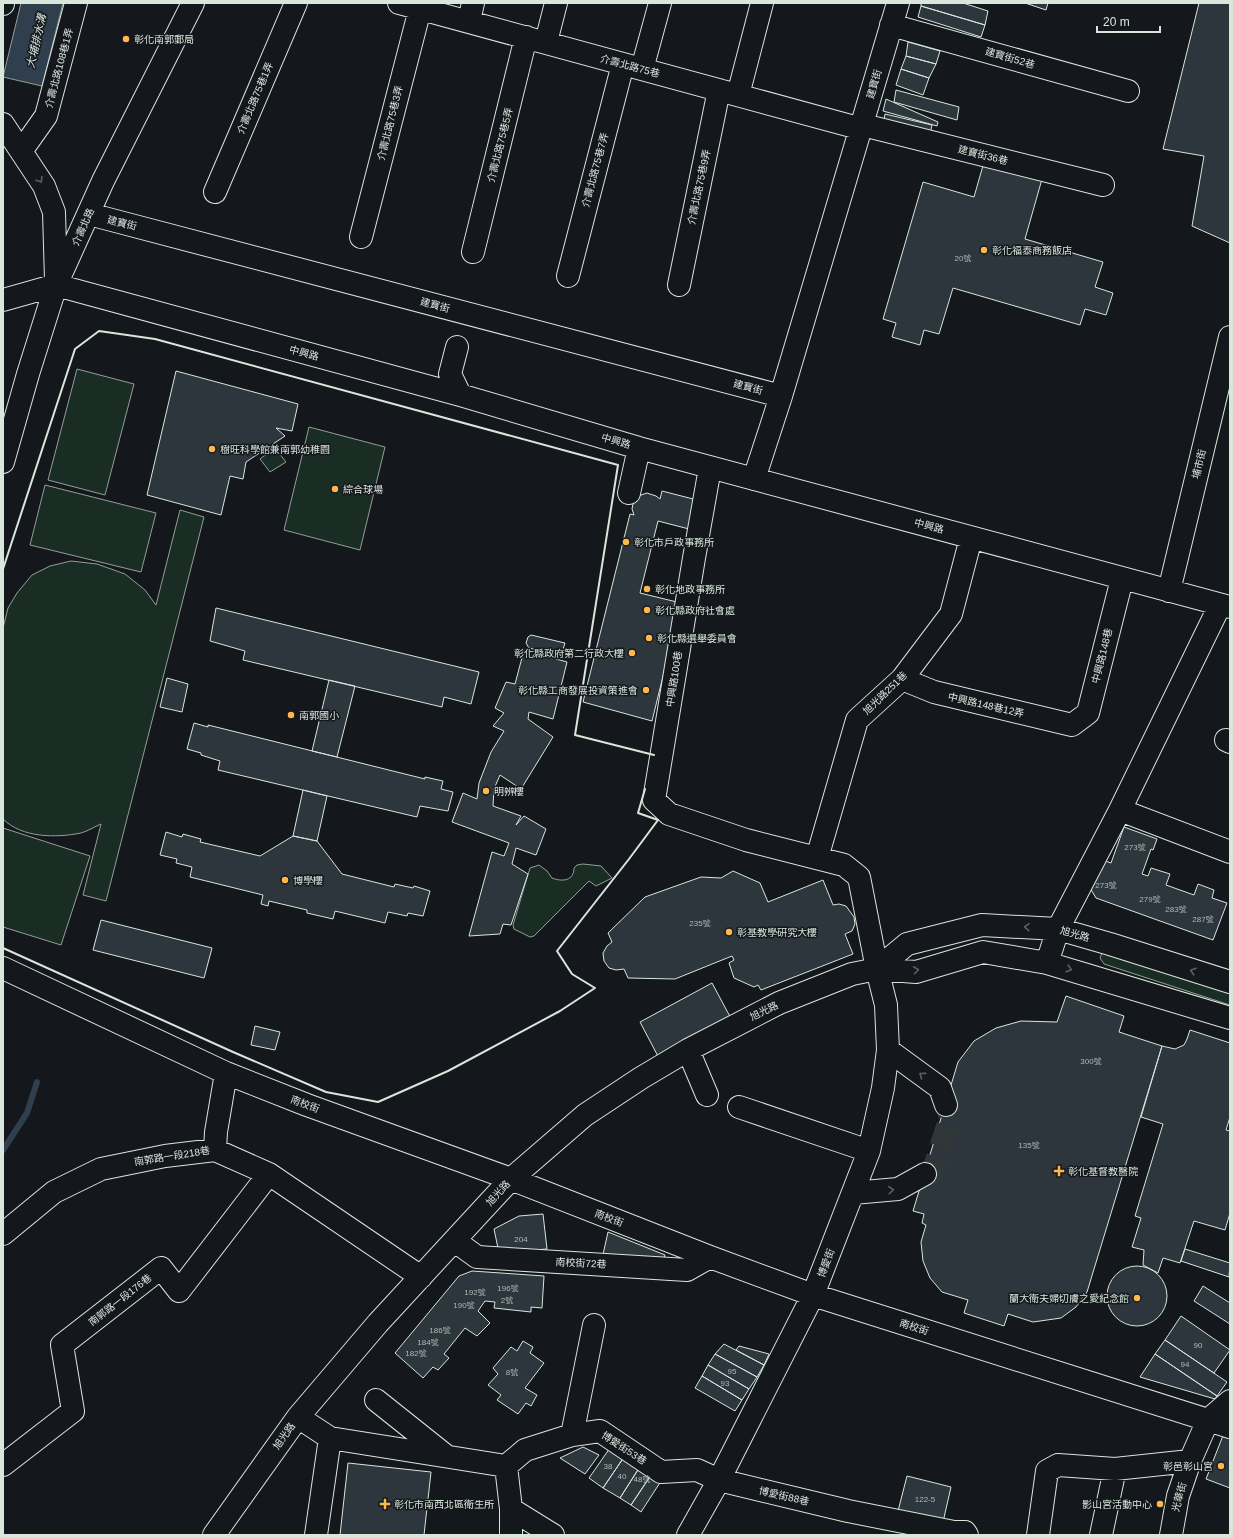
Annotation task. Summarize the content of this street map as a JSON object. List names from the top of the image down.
{
  "streets": {
    "street": [
      "建寶街52巷",
      "介壽北路75巷",
      "介壽北路108巷1弄",
      "建寶街",
      "介壽北路75巷1弄",
      "介壽北路75巷3弄",
      "介壽北路75巷5弄",
      "建寶街36巷",
      "介壽北路75巷7弄",
      "介壽北路75巷9弄",
      "介壽北路",
      "中興路",
      "埔市街",
      "中興路148巷",
      "中興路100巷",
      "旭光路251巷",
      "中興路148巷12弄",
      "旭光路",
      "南校街",
      "南郭路一段218巷",
      "南校街72巷",
      "博愛街",
      "南郭路一段176巷",
      "博愛街53巷",
      "博愛街88巷",
      "光華街"
    ]
  },
  "crossings": [
    ["建寶街52巷", "建寶街"],
    ["介壽北路75巷", "建寶街"],
    ["介壽北路75巷", "介壽北路75巷3弄"],
    ["介壽北路75巷", "介壽北路75巷5弄"],
    ["介壽北路75巷", "建寶街36巷"],
    ["介壽北路75巷", "介壽北路75巷7弄"],
    ["介壽北路75巷", "介壽北路75巷9弄"],
    ["建寶街", "建寶街36巷"],
    ["建寶街", "介壽北路"],
    ["建寶街", "中興路"],
    ["介壽北路", "中興路"],
    ["中興路", "埔市街"],
    ["中興路", "中興路148巷"],
    ["中興路", "中興路100巷"],
    ["中興路", "旭光路251巷"],
    ["中興路148巷", "中興路148巷12弄"],
    ["中興路100巷", "旭光路251巷"],
    ["旭光路251巷", "中興路148巷12弄"],
    ["旭光路", "南校街"],
    ["旭光路", "南郭路一段218巷"],
    ["旭光路", "南校街72巷"],
    ["旭光路", "博愛街"],
    ["南校街", "南校街72巷"],
    ["南校街", "博愛街"],
    ["南校街", "光華街"],
    ["南郭路一段218巷", "南郭路一段176巷"],
    ["博愛街", "博愛街53巷"],
    ["博愛街", "博愛街88巷"],
    ["博愛街53巷", "博愛街88巷"]
  ],
  "water": ["大埔排水溝"],
  "places": {
    "other": [
      "彰化南郭郵局",
      "彰化福泰商務飯店",
      "樹旺科學館兼南郭幼稚園",
      "綜合球場",
      "彰化市戶政事務所",
      "彰化地政事務所",
      "彰化縣政府社會處",
      "彰化縣選舉委員會",
      "彰化縣政府第二行政大樓",
      "彰化縣工商發展投資策進會",
      "南郭國小",
      "明辨樓",
      "博學樓",
      "彰基教學研究大樓",
      "蘭大衛夫婦切膚之愛紀念館",
      "彰邑彰山宮",
      "影山宮活動中心"
    ],
    "health": ["彰化基督教醫院", "彰化市南西北區衛生所"]
  },
  "house_numbers": [
    "20號",
    "273號",
    "273號",
    "279號",
    "283號",
    "287號",
    "235號",
    "300號",
    "135號",
    "204",
    "196號",
    "192號",
    "2號",
    "190號",
    "186號",
    "184號",
    "90",
    "182號",
    "94",
    "95",
    "8號",
    "93",
    "38",
    "40",
    "48號",
    "122-5"
  ],
  "scale_bar": "20 m"
}
